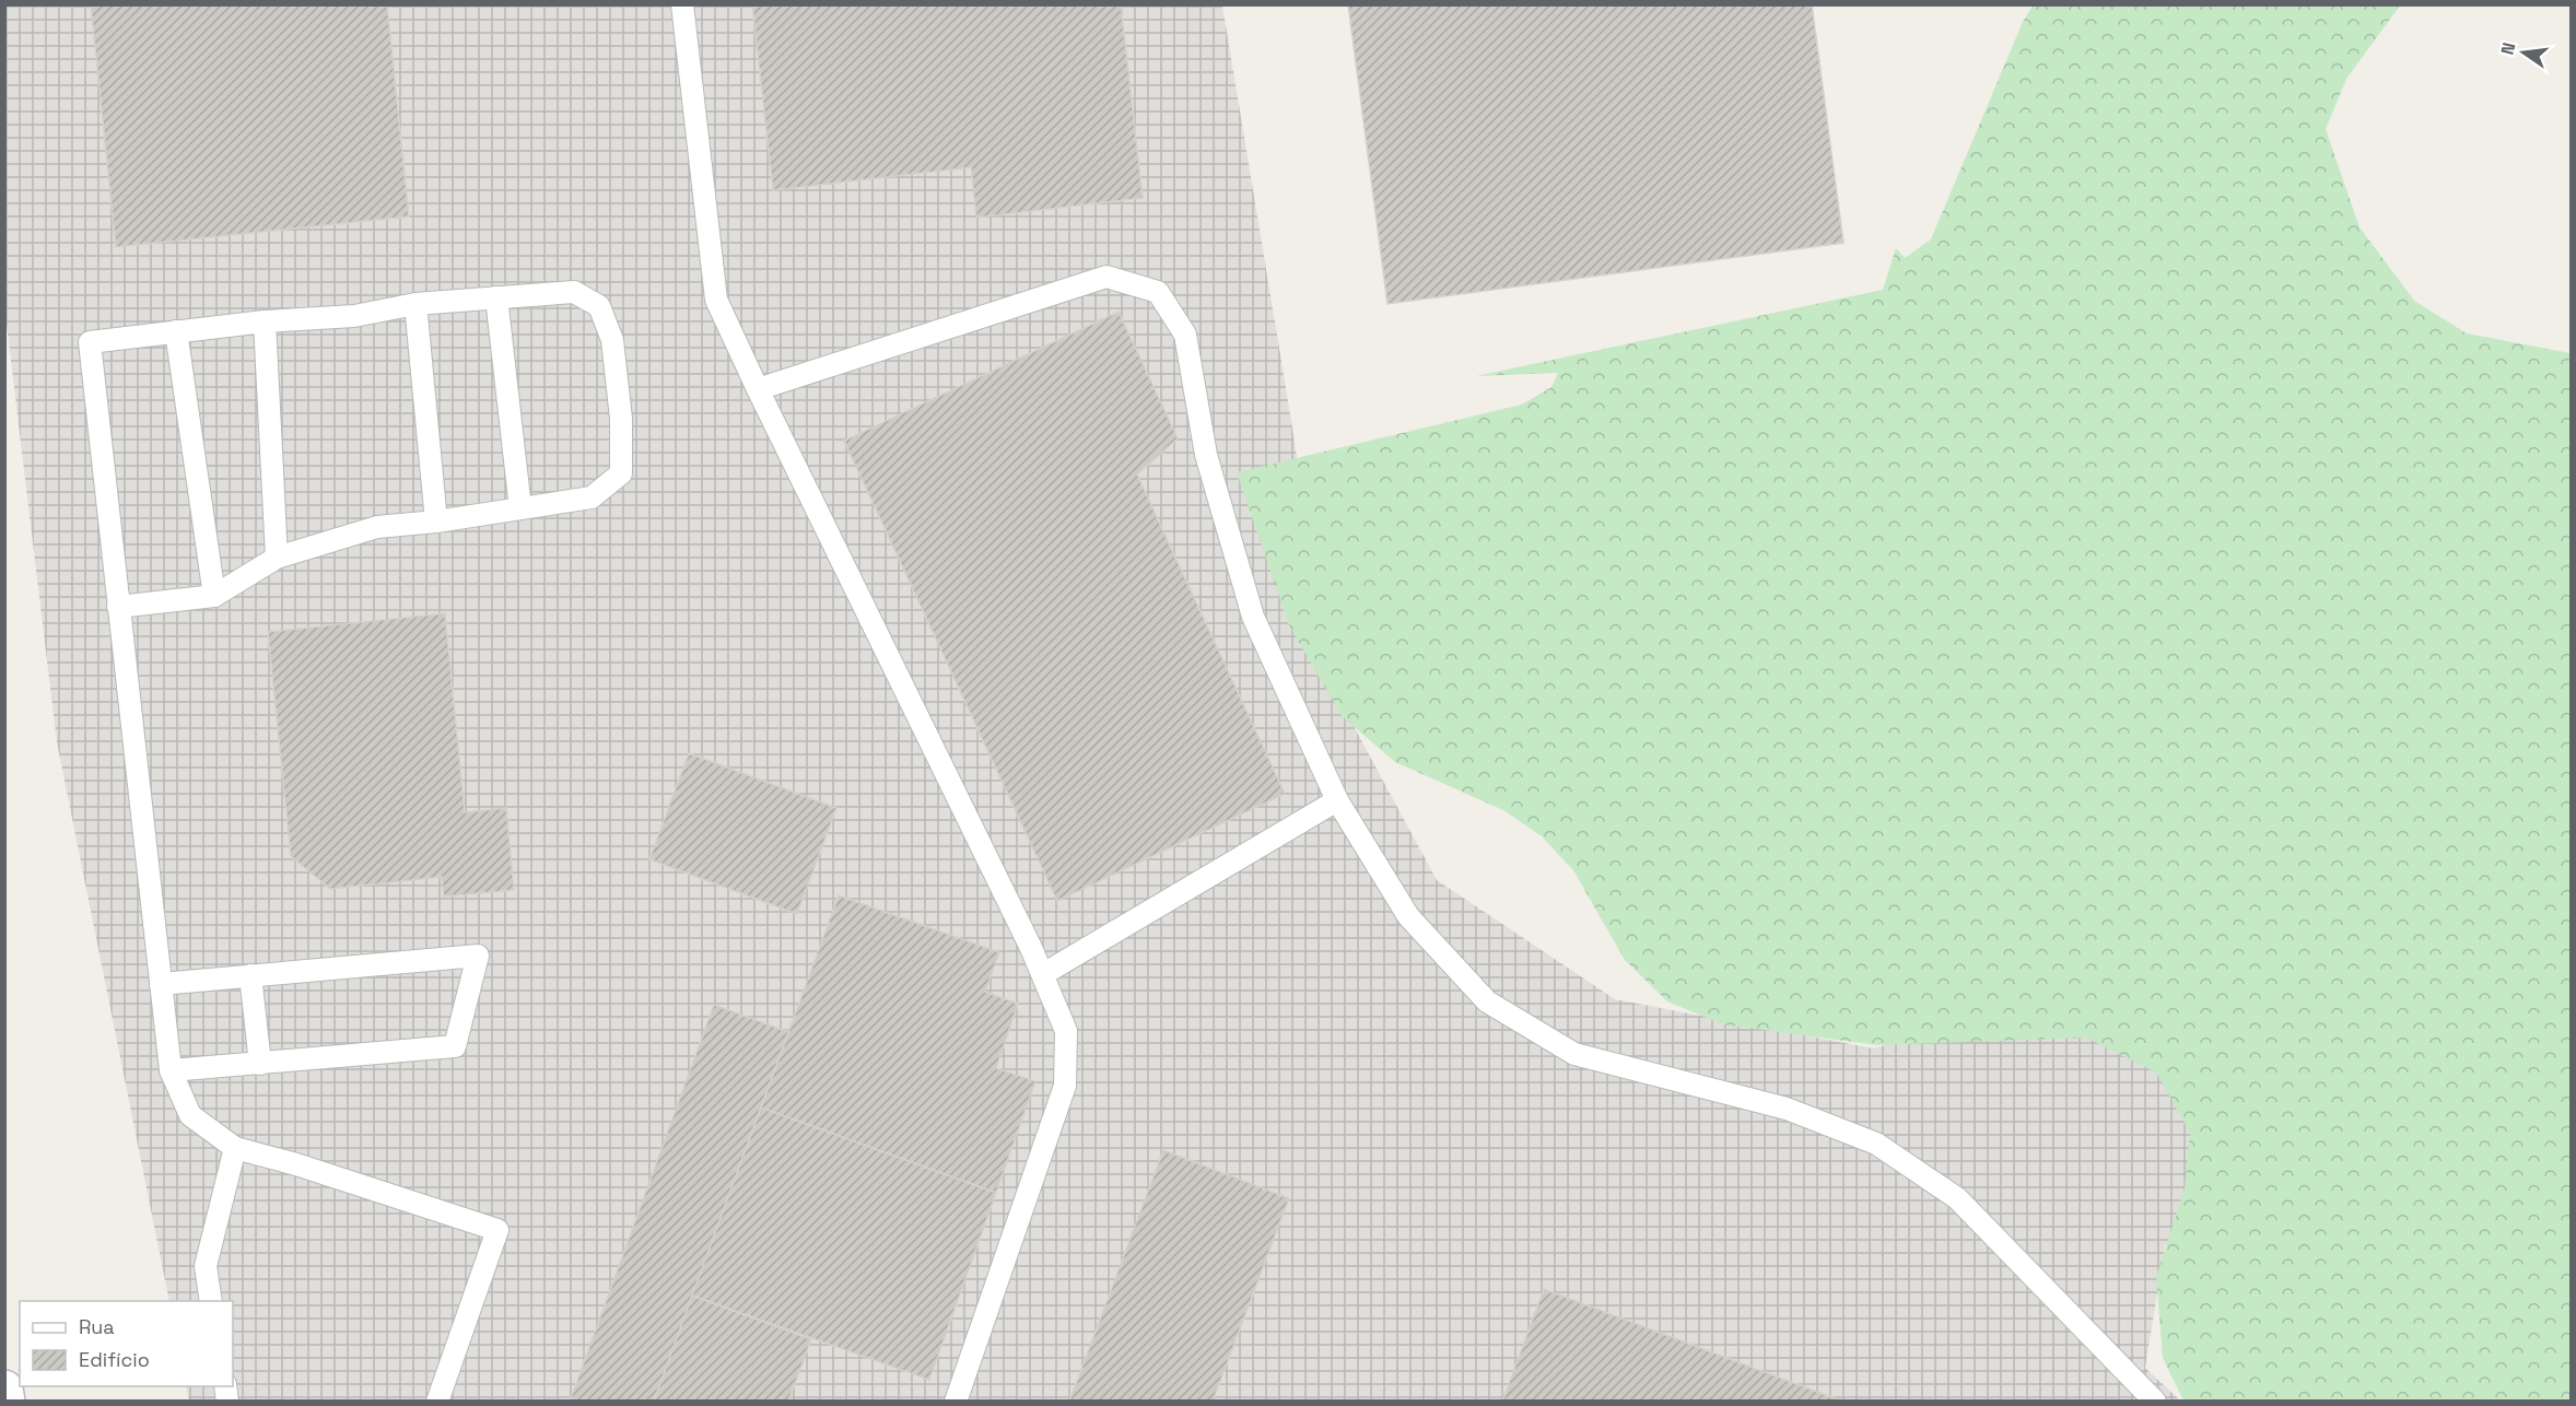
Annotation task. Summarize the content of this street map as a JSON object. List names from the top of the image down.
{
  "legend": ["Rua", "Edifício"],
  "north": "left"
}
